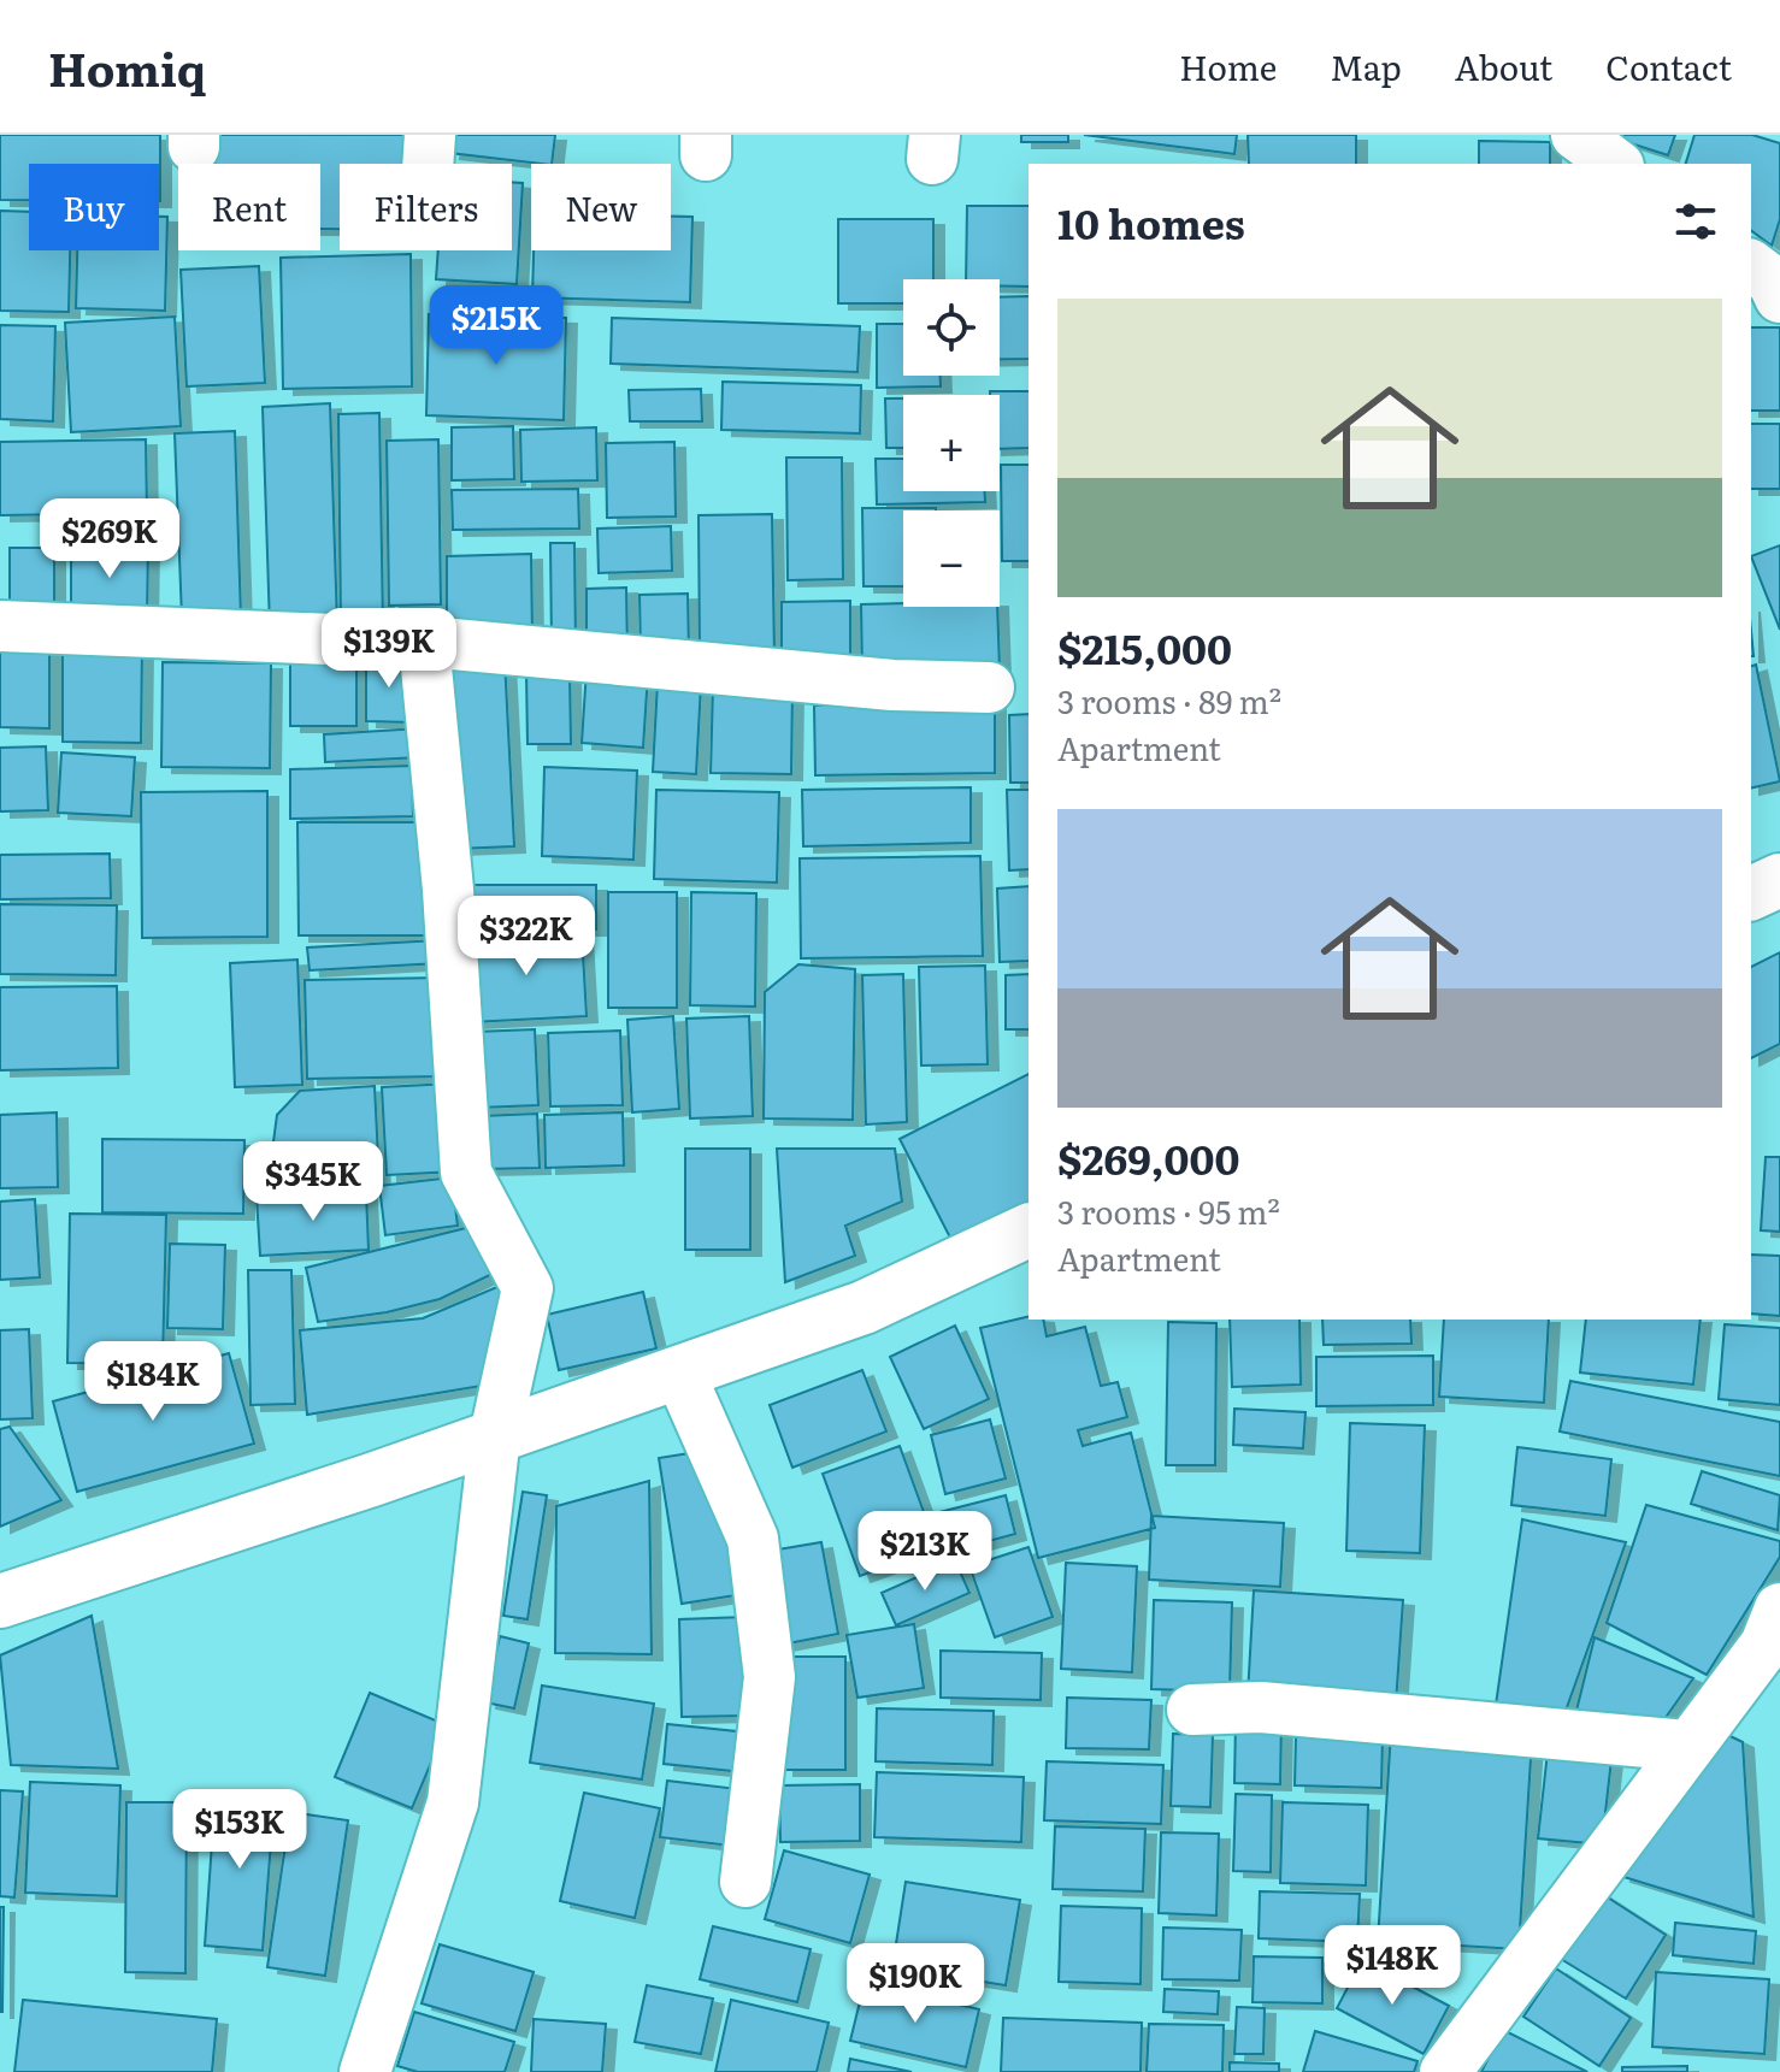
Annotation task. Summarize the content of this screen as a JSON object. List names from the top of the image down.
{
  "page": {
    "header": "Homiq",
    "nav": [
      "Home",
      "Map",
      "About",
      "Contact"
    ],
    "chip": [
      "Buy",
      "Rent",
      "Filters",
      "New"
    ],
    "heading": "10 homes",
    "map_buttons": ["+", "−"],
    "list": [
      {
        "name": "$215,000",
        "note": "3 rooms · 89 m² · Apartment"
      },
      {
        "name": "$269,000",
        "note": "3 rooms · 95 m² · Apartment"
      }
    ],
    "price": [
      "$215K",
      "$269K",
      "$139K",
      "$322K",
      "$345K",
      "$184K",
      "$213K",
      "$153K",
      "$148K",
      "$190K"
    ]
  }
}
